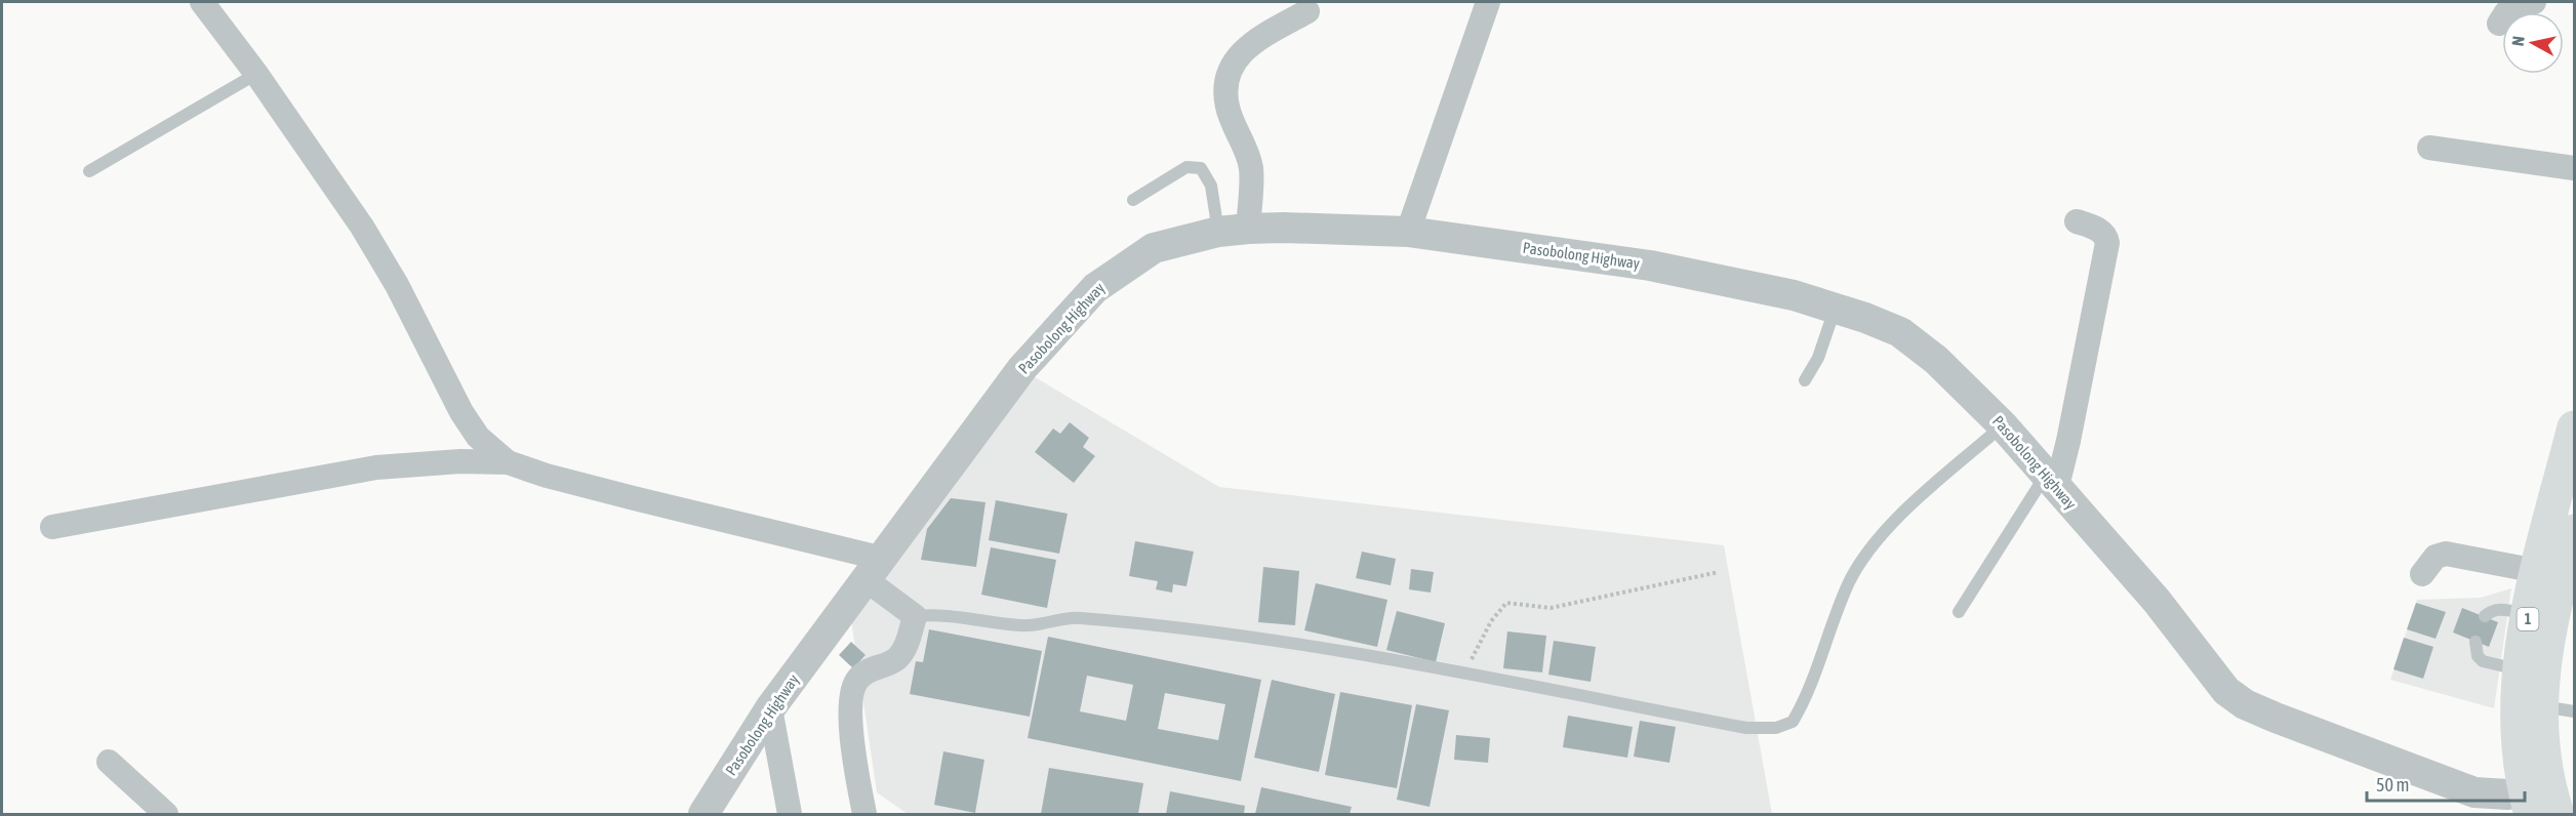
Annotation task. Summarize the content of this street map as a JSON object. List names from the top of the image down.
{
  "streets": {
    "highway": ["1"],
    "street": ["Pasobolong Highway"]
  },
  "crossings": [
    ["Pasobolong Highway", "1"]
  ],
  "scale_bar": "50 m",
  "north": "left"
}
